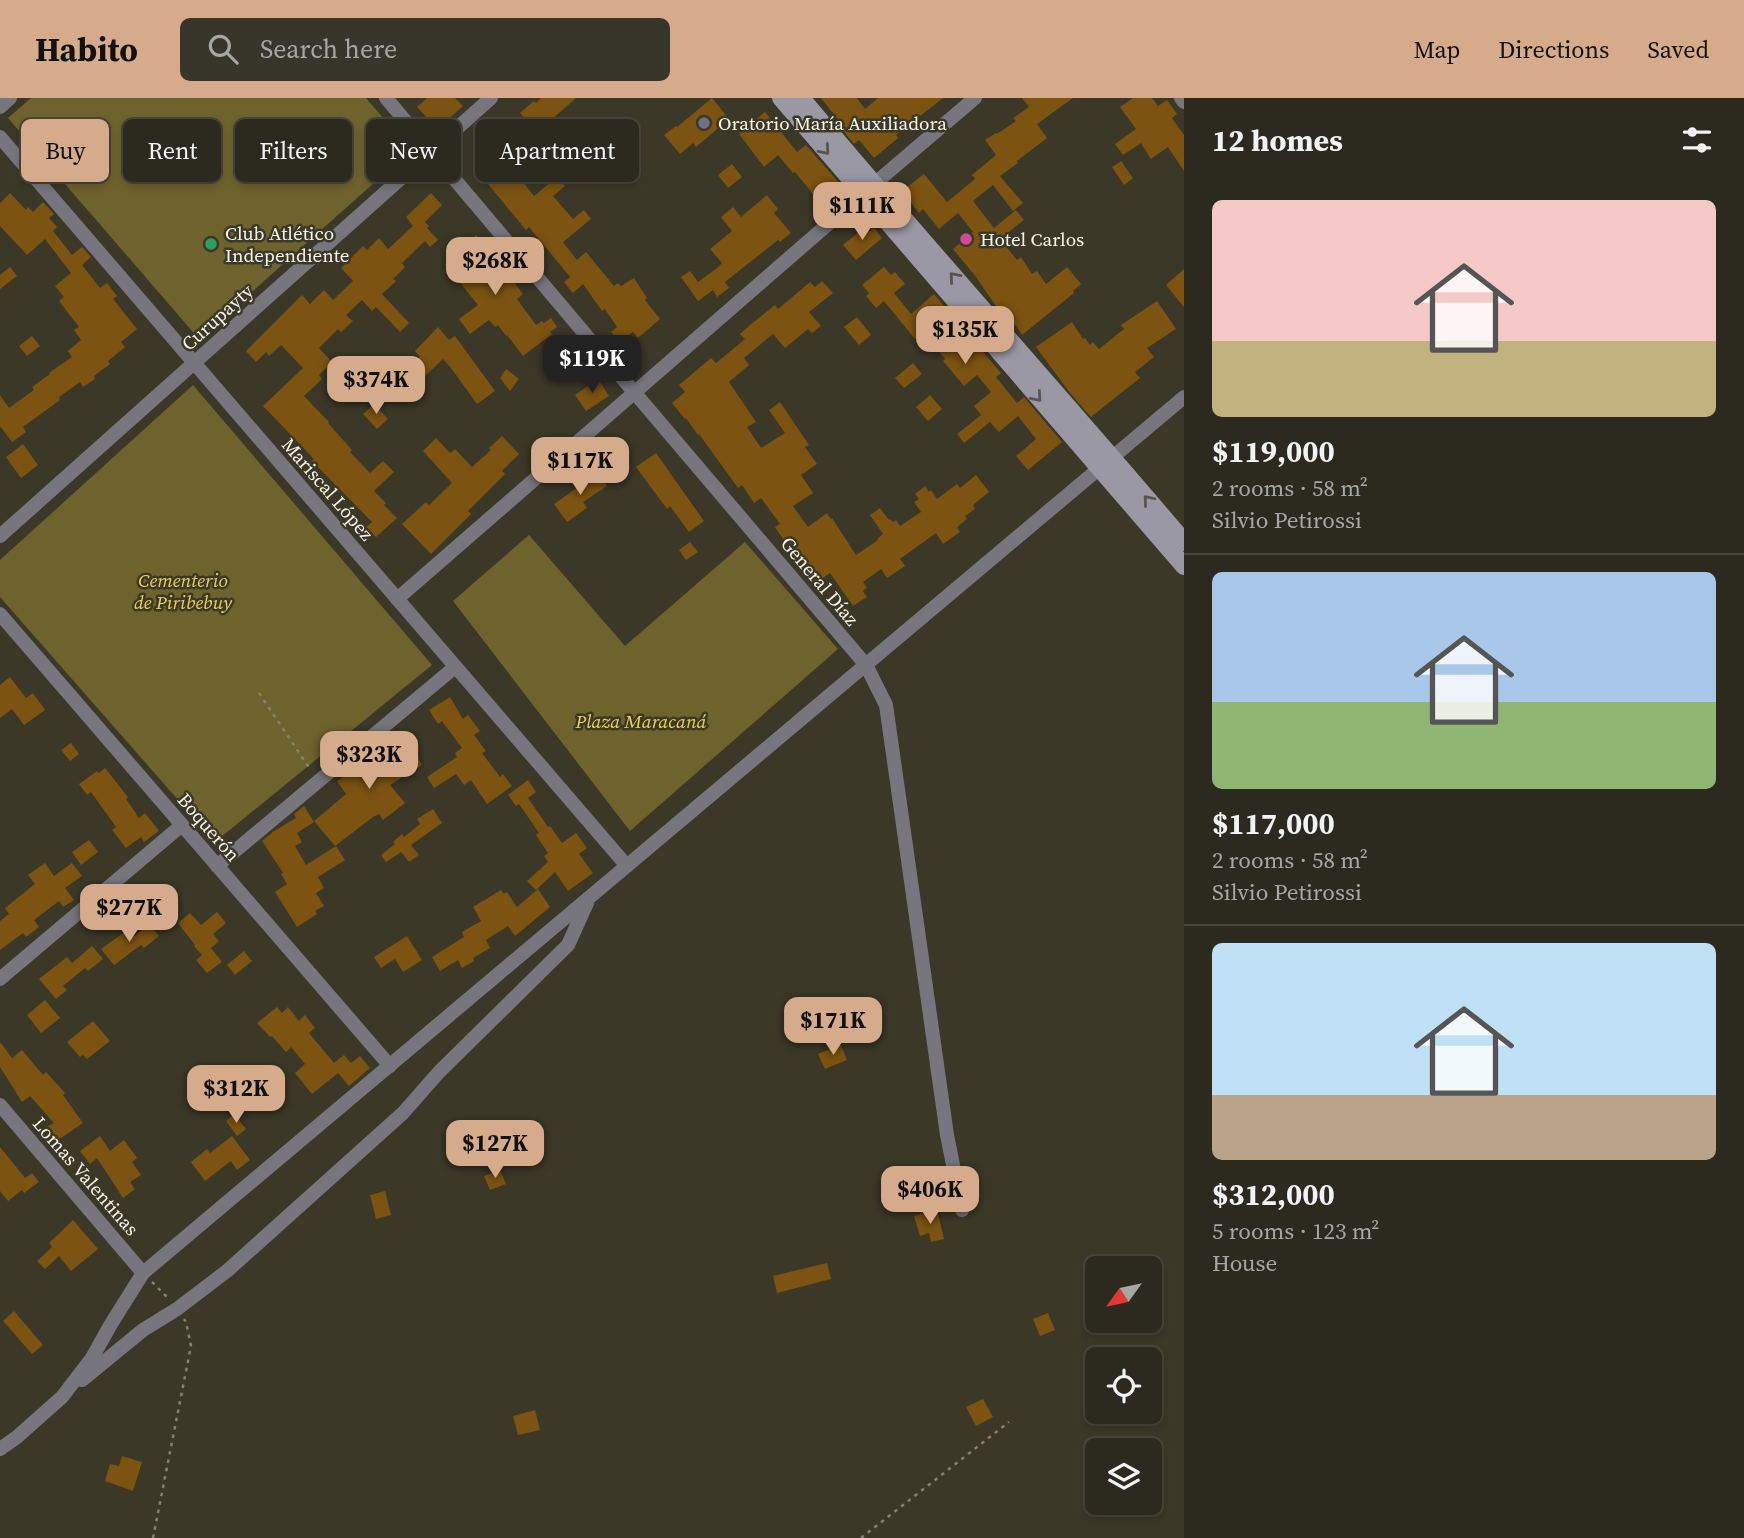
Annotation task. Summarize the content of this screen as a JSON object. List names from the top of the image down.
{
  "streets": {
    "street": [
      "Curupayty",
      "Mariscal López",
      "General Díaz",
      "Boquerón",
      "Lomas Valentinas"
    ]
  },
  "crossings": [
    ["Curupayty", "Mariscal López"]
  ],
  "parks": ["Cementerio de Piribebuy", "Plaza Maracaná"],
  "places": ["Oratorio María Auxiliadora", "Hotel Carlos", "Club Atlético Independiente"],
  "north": "bottom left",
  "page": {
    "header": "Habito",
    "search": "Search here",
    "nav": ["Map", "Directions", "Saved"],
    "heading": "12 homes",
    "chip": [
      "Buy",
      "Rent",
      "Filters",
      "New",
      "Apartment"
    ],
    "price": [
      "$111K",
      "$268K",
      "$135K",
      "$119K",
      "$374K",
      "$117K",
      "$323K",
      "$277K",
      "$171K",
      "$312K",
      "$127K",
      "$406K"
    ],
    "list": [
      {
        "name": "$119,000",
        "note": "2 rooms · 58 m² · Silvio Petirossi"
      },
      {
        "name": "$117,000",
        "note": "2 rooms · 58 m² · Silvio Petirossi"
      },
      {
        "name": "$312,000",
        "note": "5 rooms · 123 m² · House"
      }
    ]
  }
}
